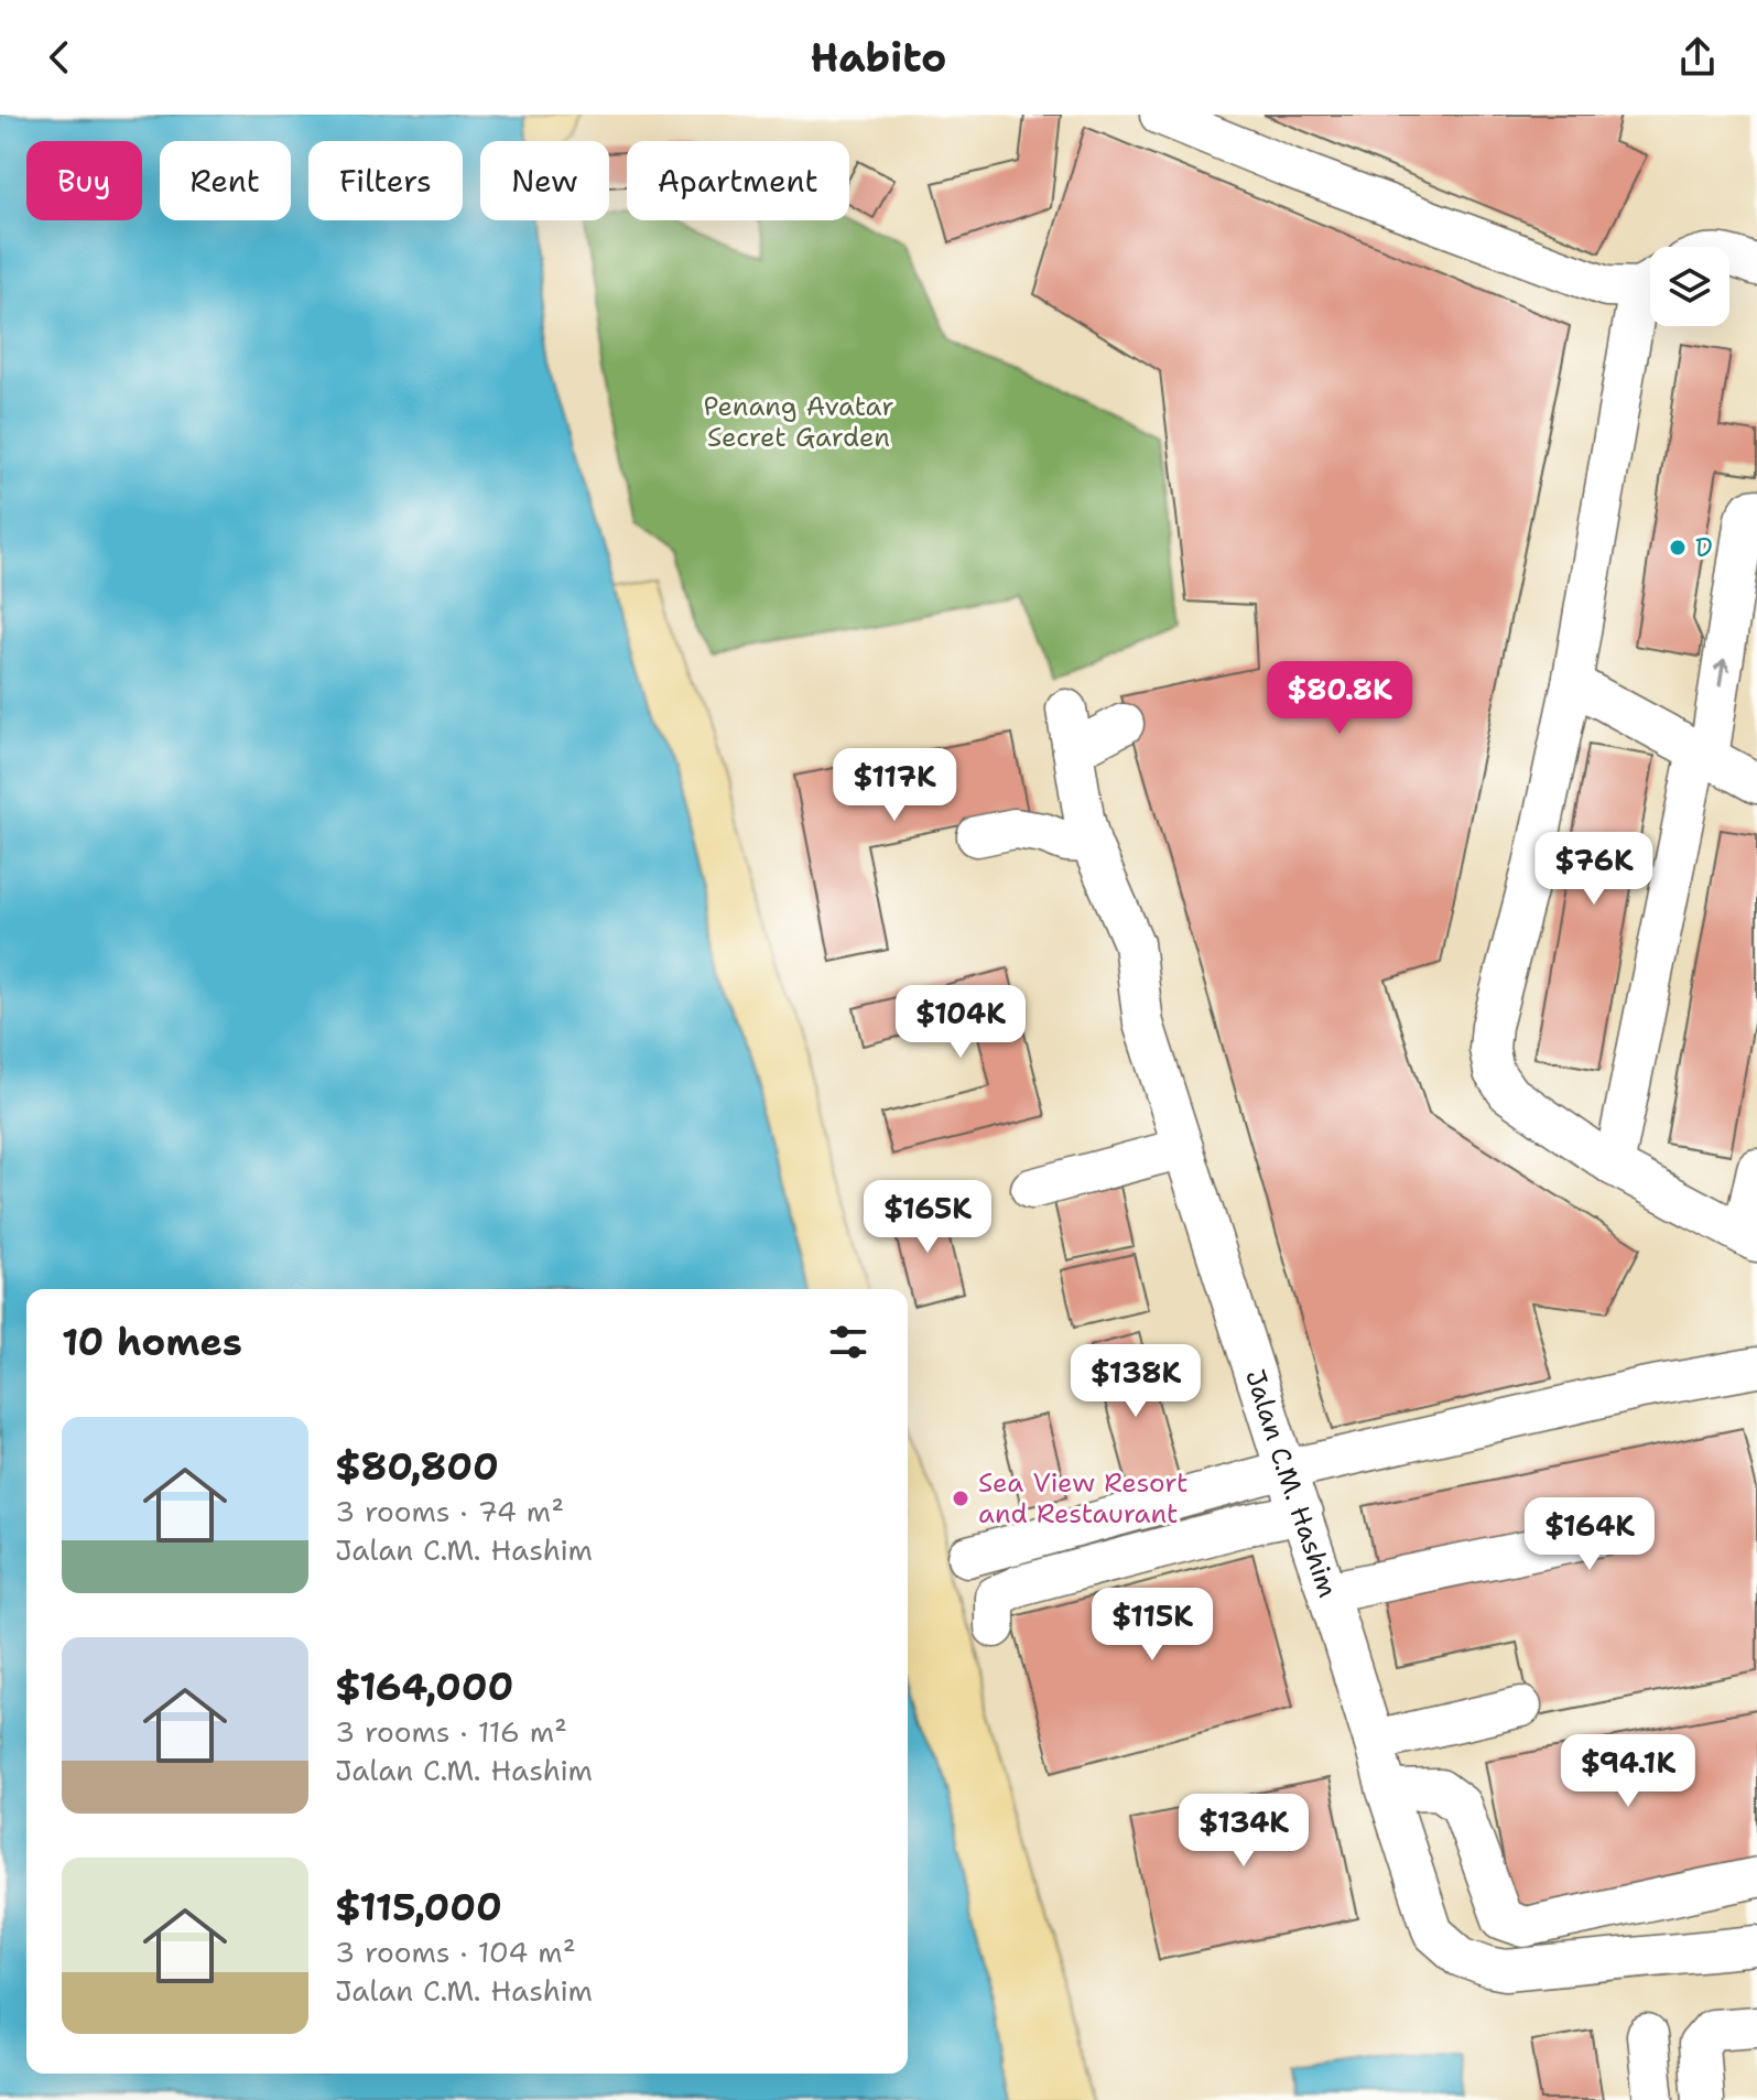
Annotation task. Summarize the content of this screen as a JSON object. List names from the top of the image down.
{
  "streets": {
    "street": ["Jalan C.M. Hashim"]
  },
  "parks": ["Penang Avatar Secret Garden"],
  "places": ["D", "Sea View Resort and Restaurant"],
  "page": {
    "header": "Habito",
    "chip": [
      "Buy",
      "Rent",
      "Filters",
      "New",
      "Apartment"
    ],
    "price": [
      "$80.8K",
      "$117K",
      "$76K",
      "$104K",
      "$165K",
      "$138K",
      "$164K",
      "$115K",
      "$94.1K",
      "$134K"
    ],
    "heading": "10 homes",
    "list": [
      {
        "name": "$80,800",
        "note": "3 rooms · 74 m² · Jalan C.M. Hashim"
      },
      {
        "name": "$164,000",
        "note": "3 rooms · 116 m² · Jalan C.M. Hashim"
      },
      {
        "name": "$115,000",
        "note": "3 rooms · 104 m² · Jalan C.M. Hashim"
      }
    ]
  }
}
